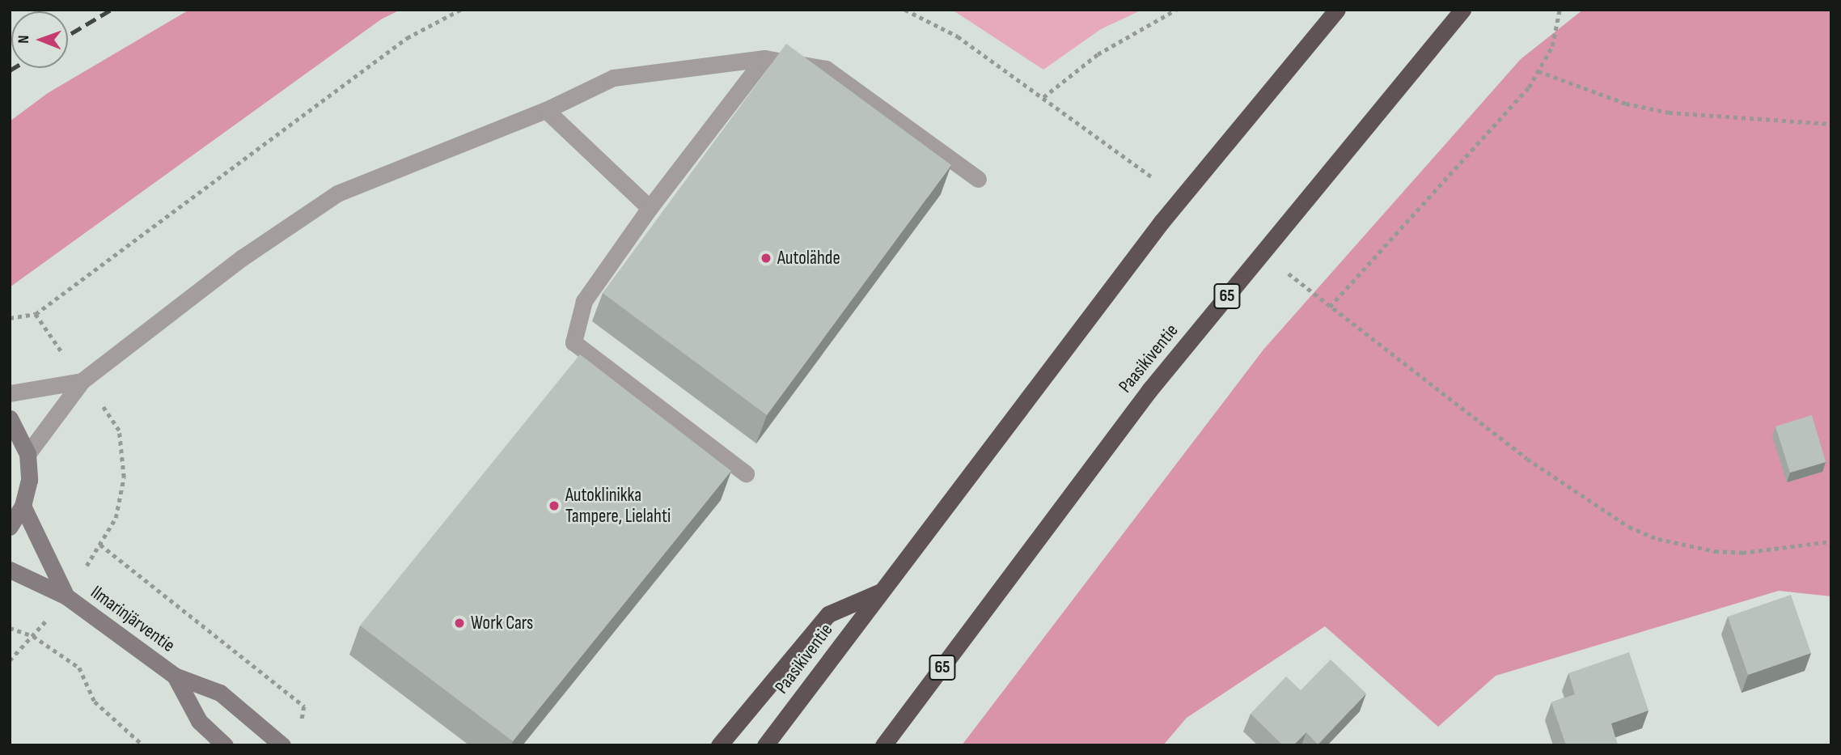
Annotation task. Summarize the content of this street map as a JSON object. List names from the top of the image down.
{
  "streets": {
    "highway": ["65", "Paasikiventie"],
    "main road": ["Ilmarinjärventie"]
  },
  "places": ["Autolähde", "Autoklinikka Tampere, Lielahti", "Work Cars"],
  "north": "left"
}
